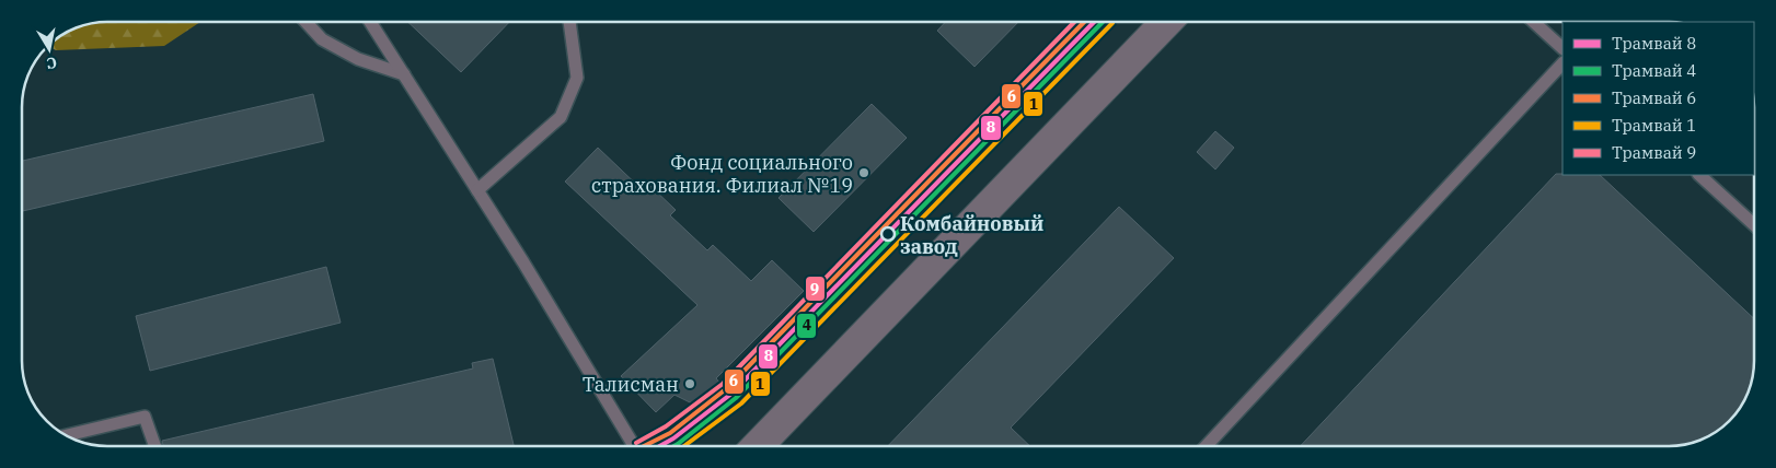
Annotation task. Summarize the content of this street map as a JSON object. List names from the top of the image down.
{
  "places": ["Фонд социального страхования. Филиал №19", "Комбайновый завод", "Талисман"],
  "lines": [
    "tram line 8",
    "tram line 4",
    "tram line 6",
    "tram line 9",
    "tram line 1"
  ],
  "legend": [
    "Трамвай 8",
    "Трамвай 4",
    "Трамвай 6",
    "Трамвай 1",
    "Трамвай 9"
  ],
  "north": "bottom"
}
